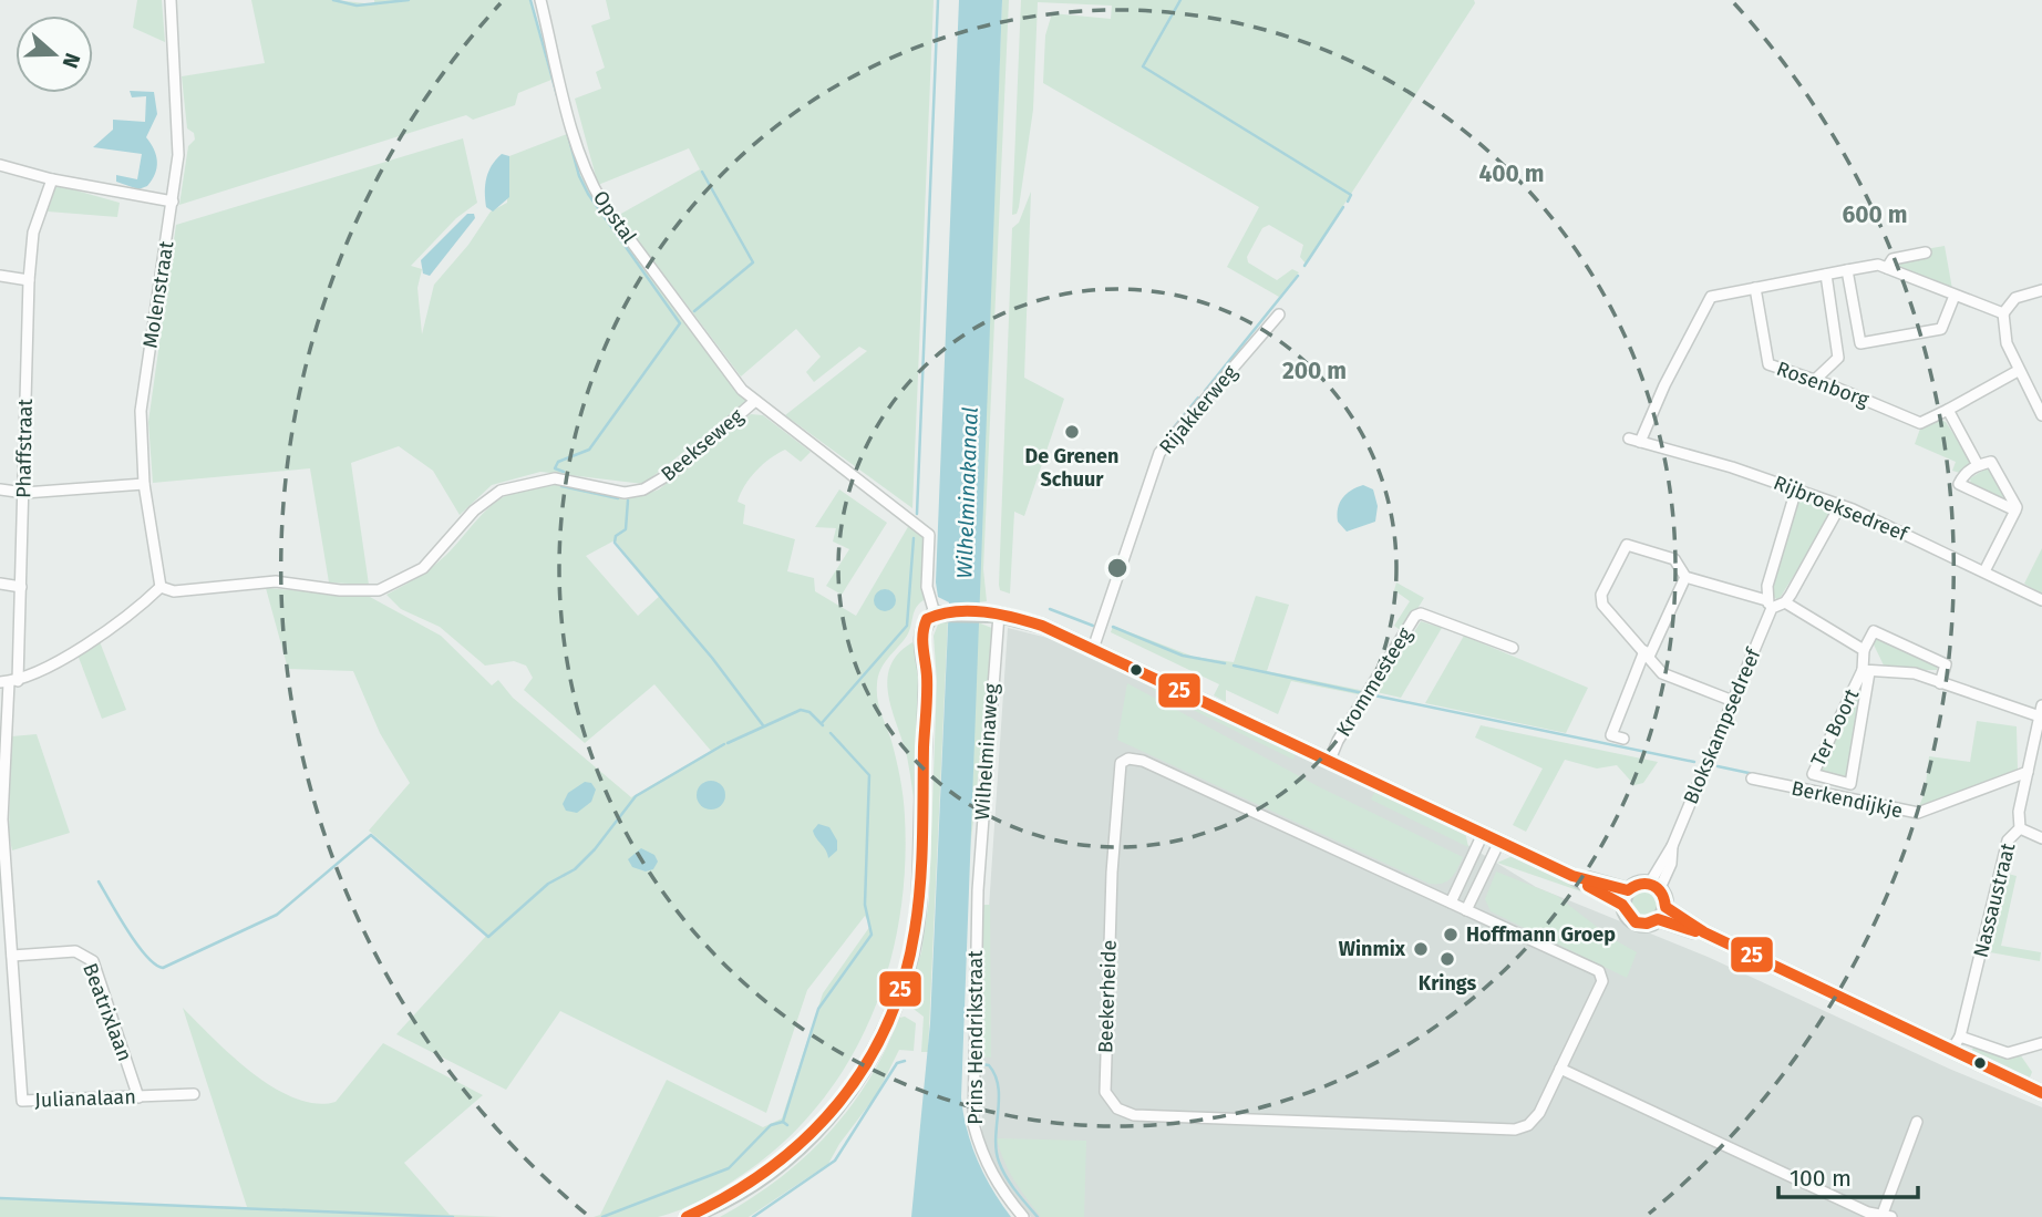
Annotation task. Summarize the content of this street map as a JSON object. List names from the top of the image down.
{
  "streets": {
    "street": [
      "Opstal",
      "Molenstraat",
      "Rosenborg",
      "Rijakkerweg",
      "Beekseweg",
      "Phaffstraat",
      "Rijbroeksedreef",
      "Krommesteeg",
      "Blokskampsedreef",
      "Ter Boort",
      "Wilhelminaweg",
      "Berkendijkje",
      "Nassaustraat",
      "Beekerheide",
      "Beatrixlaan",
      "Prins Hendrikstraat",
      "Julianalaan"
    ]
  },
  "crossings": [
    ["Opstal", "Beekseweg"],
    ["Molenstraat", "Beekseweg"],
    ["Rosenborg", "Rijbroeksedreef"],
    ["Phaffstraat", "Julianalaan"],
    ["Rijbroeksedreef", "Blokskampsedreef"],
    ["Ter Boort", "Nassaustraat"],
    ["Wilhelminaweg", "Prins Hendrikstraat"],
    ["Berkendijkje", "Nassaustraat"],
    ["Beatrixlaan", "Julianalaan"]
  ],
  "water": ["Wilhelminakanaal"],
  "places": [
    "De Grenen Schuur",
    "Hoffmann Groep",
    "Winmix",
    "Krings"
  ],
  "lines": ["transit line 25"],
  "scale_bar": "100 m",
  "north": "right",
  "rings": ["400 m", "600 m", "200 m"]
}
